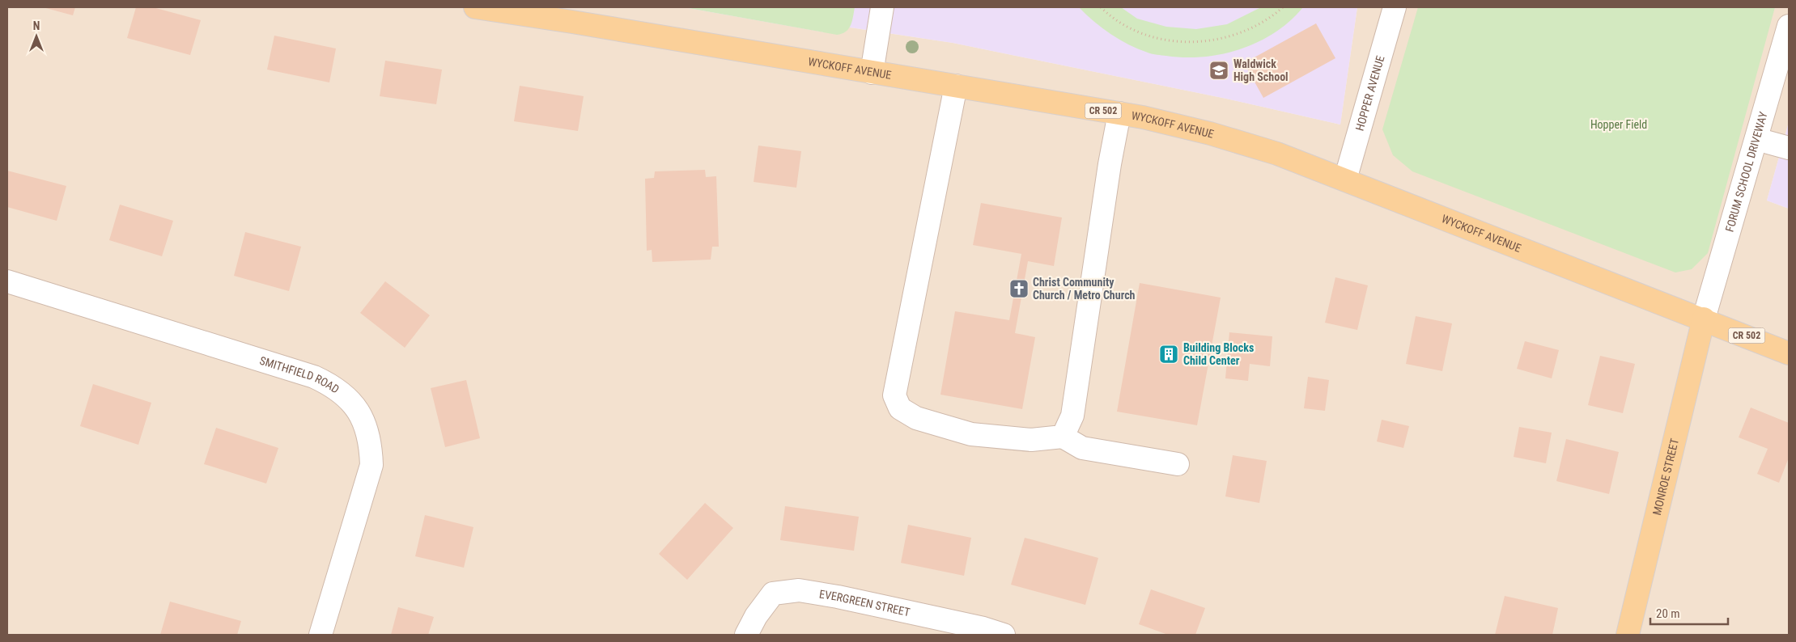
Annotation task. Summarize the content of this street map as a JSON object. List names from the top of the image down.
{
  "streets": {
    "main road": ["WYCKOFF AVENUE", "CR 502", "MONROE STREET"],
    "street": [
      "HOPPER AVENUE",
      "FORUM SCHOOL DRIVEWAY",
      "SMITHFIELD ROAD",
      "EVERGREEN STREET"
    ]
  },
  "crossings": [
    ["WYCKOFF AVENUE", "HOPPER AVENUE"],
    ["WYCKOFF AVENUE", "FORUM SCHOOL DRIVEWAY"],
    ["WYCKOFF AVENUE", "MONROE STREET"],
    ["FORUM SCHOOL DRIVEWAY", "MONROE STREET"]
  ],
  "parks": ["Hopper Field"],
  "places": {
    "school or university": ["Waldwick High School"],
    "church": ["Christ Community Church / Metro Church"],
    "building": ["Building Blocks Child Center"]
  },
  "scale_bar": "20 m",
  "north": "top"
}
